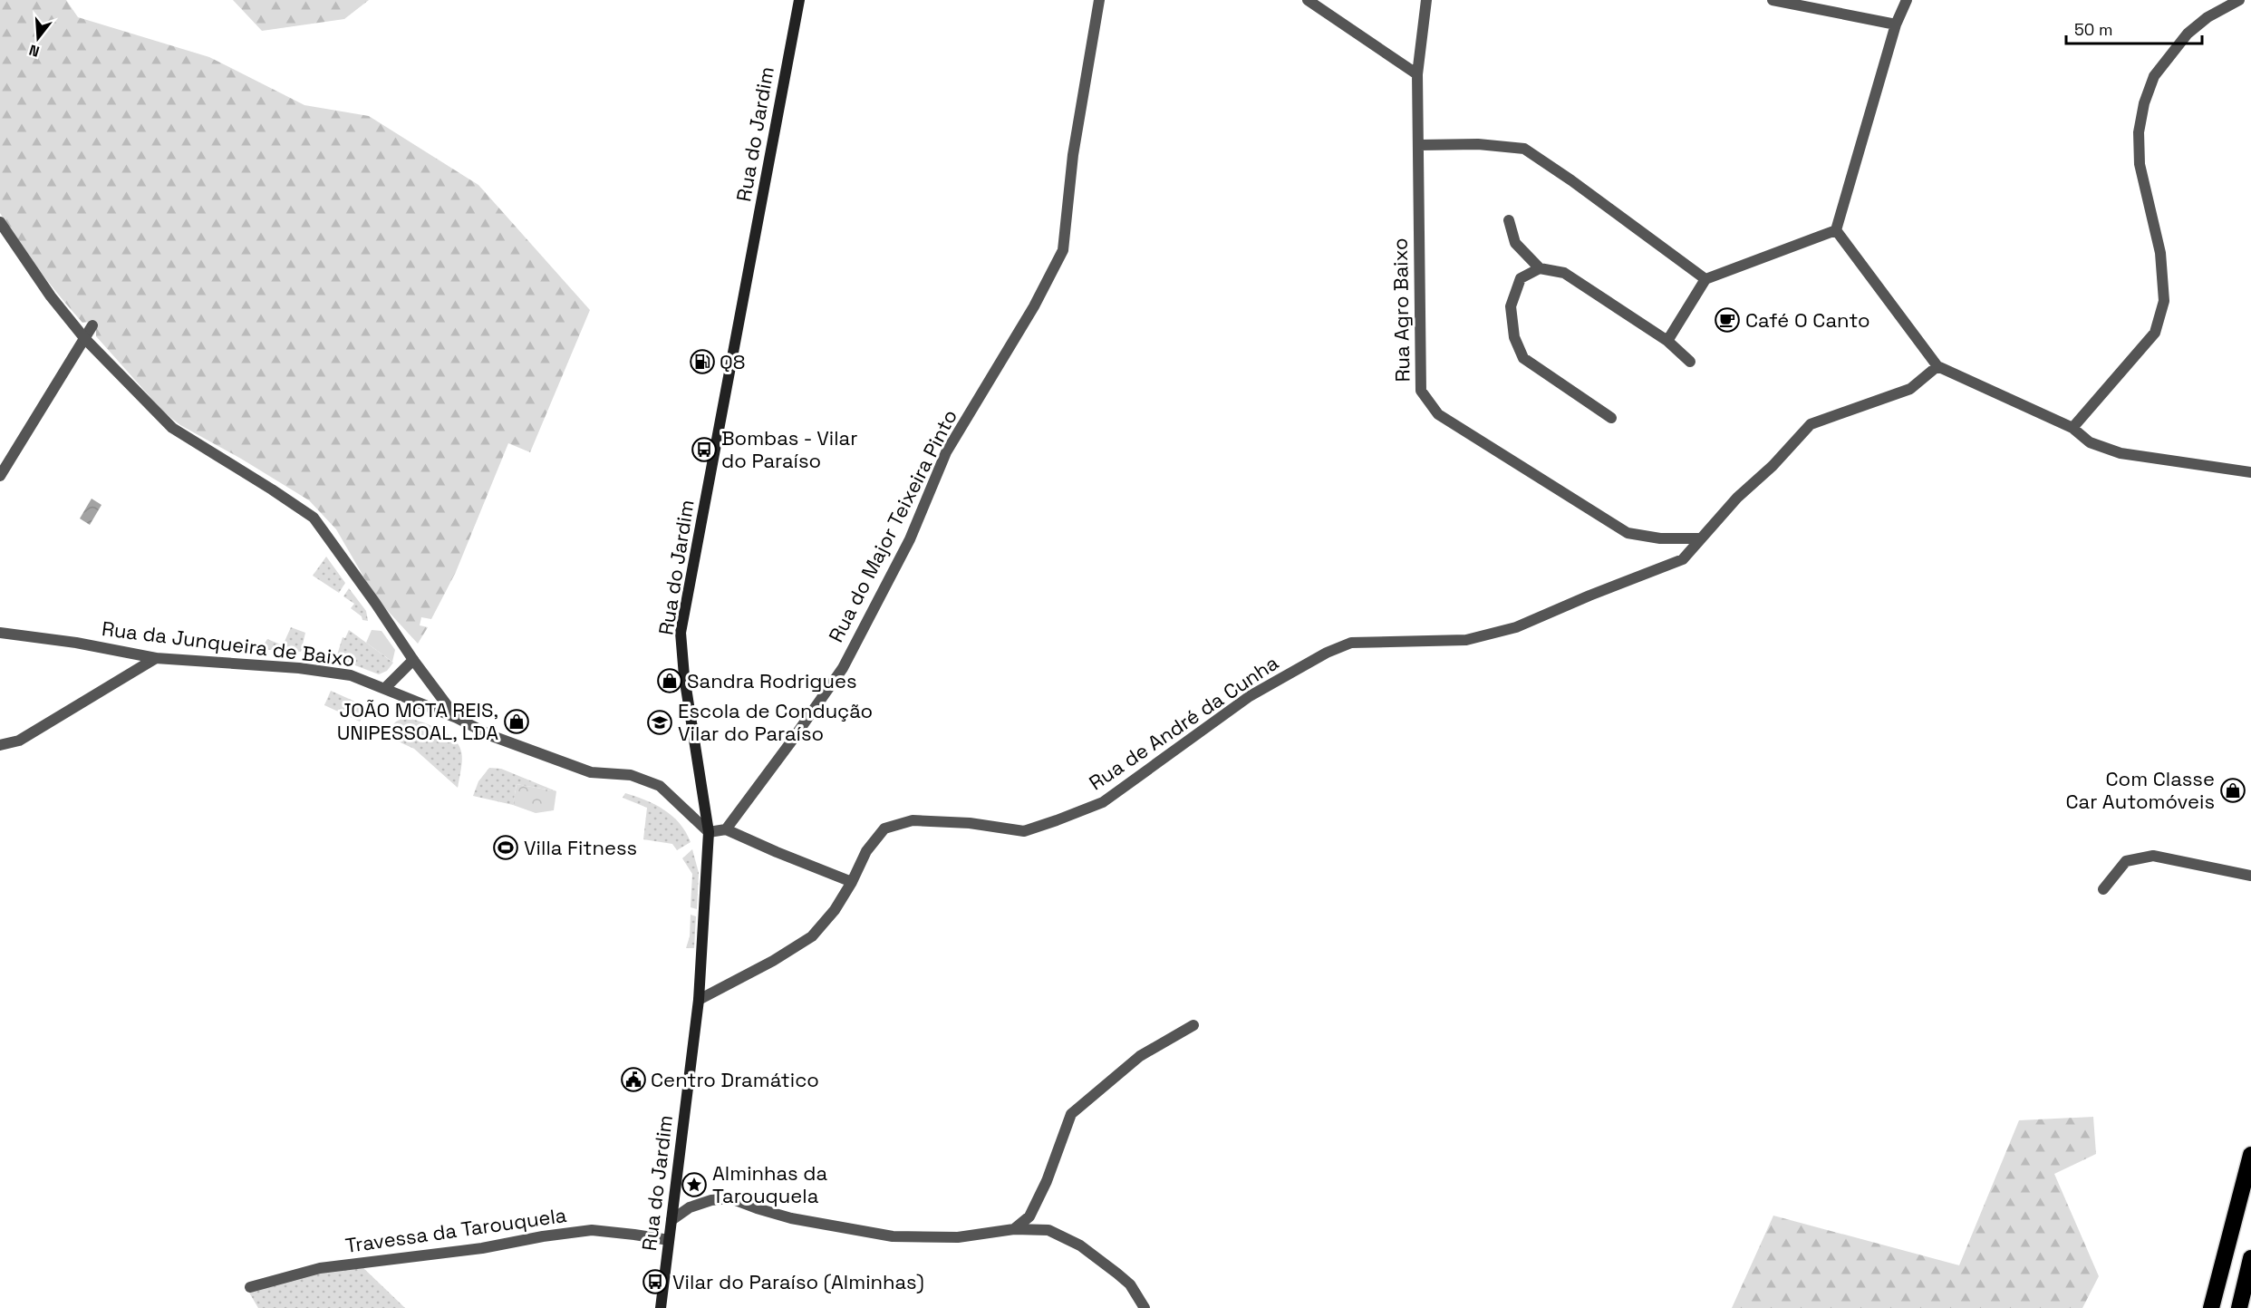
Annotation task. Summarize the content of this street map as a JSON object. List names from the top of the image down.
{
  "streets": {
    "main road": ["Rua do Jardim"],
    "street": [
      "Rua Agro Baixo",
      "Rua do Major Teixeira Pinto",
      "Rua da Junqueira de Baixo",
      "Rua de André da Cunha",
      "Travessa da Tarouquela"
    ]
  },
  "crossings": [
    ["Rua do Jardim", "Rua da Junqueira de Baixo"],
    ["Rua do Jardim", "Rua de André da Cunha"],
    ["Rua do Jardim", "Travessa da Tarouquela"],
    ["Rua Agro Baixo", "Rua de André da Cunha"]
  ],
  "places": {
    "cafe": ["Café O Canto"],
    "fuel station": ["Q8"],
    "bus stop": ["Bombas - Vilar do Paraíso", "Vilar do Paraíso (Alminhas)"],
    "shop": ["Sandra Rodrigues", "JOÃO MOTA REIS, UNIPESSOAL, LDA", "Com Classe Car Automóveis"],
    "school or university": ["Escola de Condução Vilar do Paraíso"],
    "sports": ["Villa Fitness"],
    "public building": ["Centro Dramático"],
    "place": ["Alminhas da Tarouquela"]
  },
  "scale_bar": "50 m",
  "north": "bottom"
}
